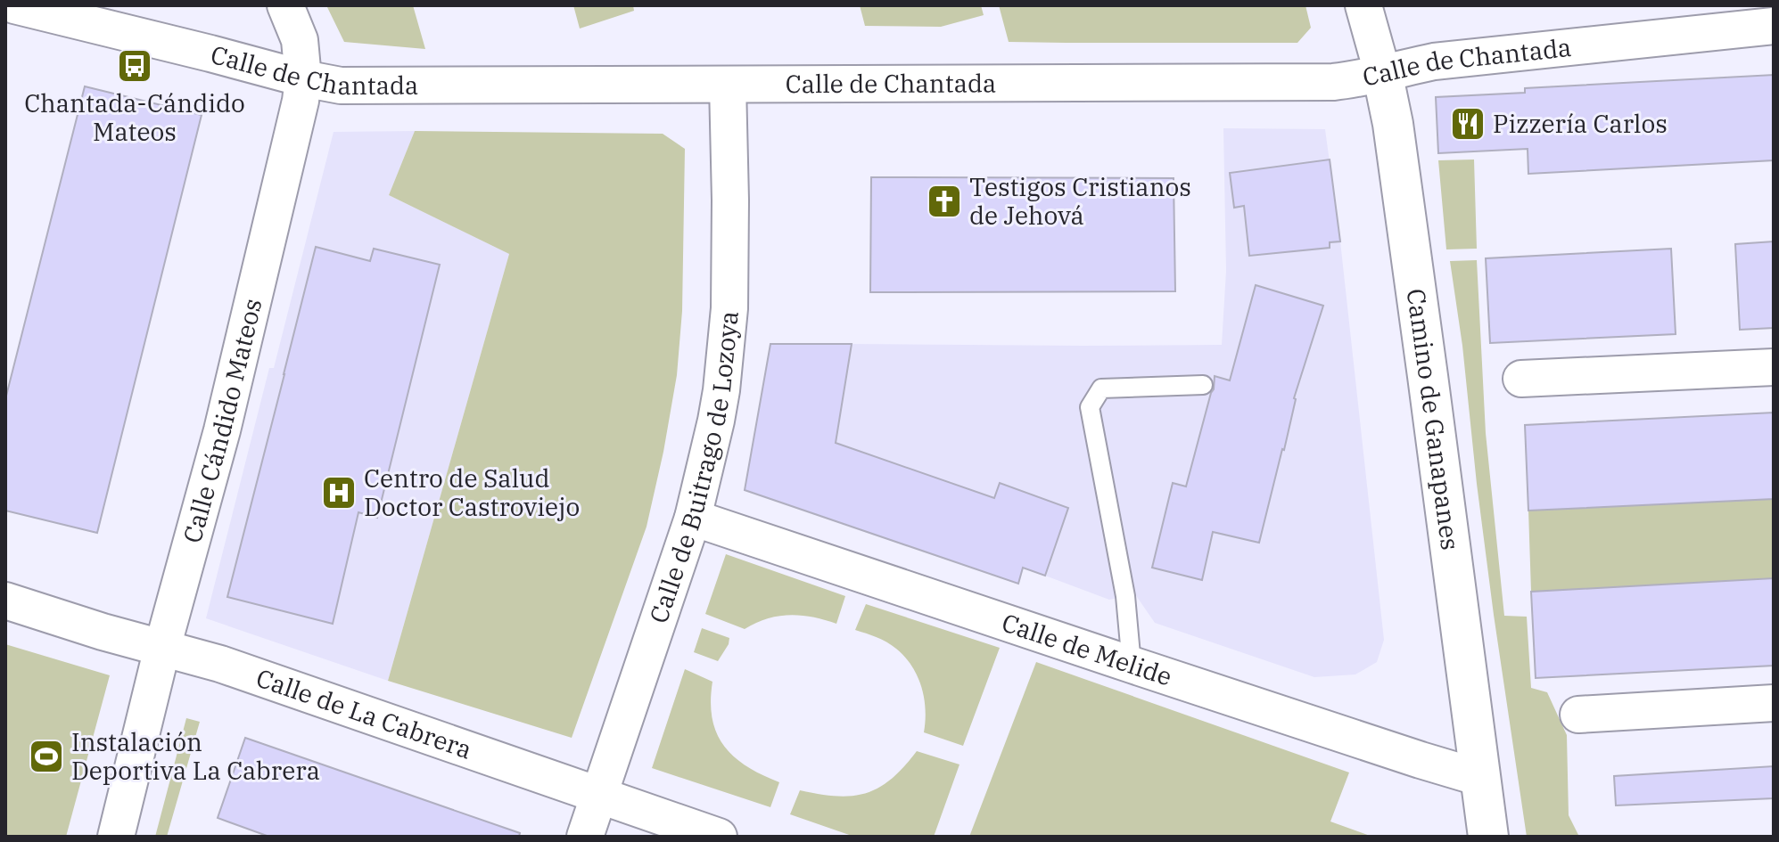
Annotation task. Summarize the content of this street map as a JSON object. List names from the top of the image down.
{
  "streets": {
    "street": [
      "Calle de Chantada",
      "Camino de Ganapanes",
      "Calle Cándido Mateos",
      "Calle de Buitrago de Lozoya",
      "Calle de Melide",
      "Calle de La Cabrera"
    ]
  },
  "crossings": [
    ["Calle de Chantada", "Camino de Ganapanes"],
    ["Calle de Chantada", "Calle Cándido Mateos"],
    ["Calle de Chantada", "Calle de Buitrago de Lozoya"],
    ["Camino de Ganapanes", "Calle de Melide"],
    ["Calle Cándido Mateos", "Calle de La Cabrera"],
    ["Calle de Buitrago de Lozoya", "Calle de Melide"],
    ["Calle de Buitrago de Lozoya", "Calle de La Cabrera"]
  ],
  "places": {
    "bus stop": ["Chantada-Cándido Mateos"],
    "restaurant": ["Pizzería Carlos"],
    "church": ["Testigos Cristianos de Jehová"],
    "hospital": ["Centro de Salud Doctor Castroviejo"],
    "sports": ["Instalación Deportiva La Cabrera"]
  }
}
